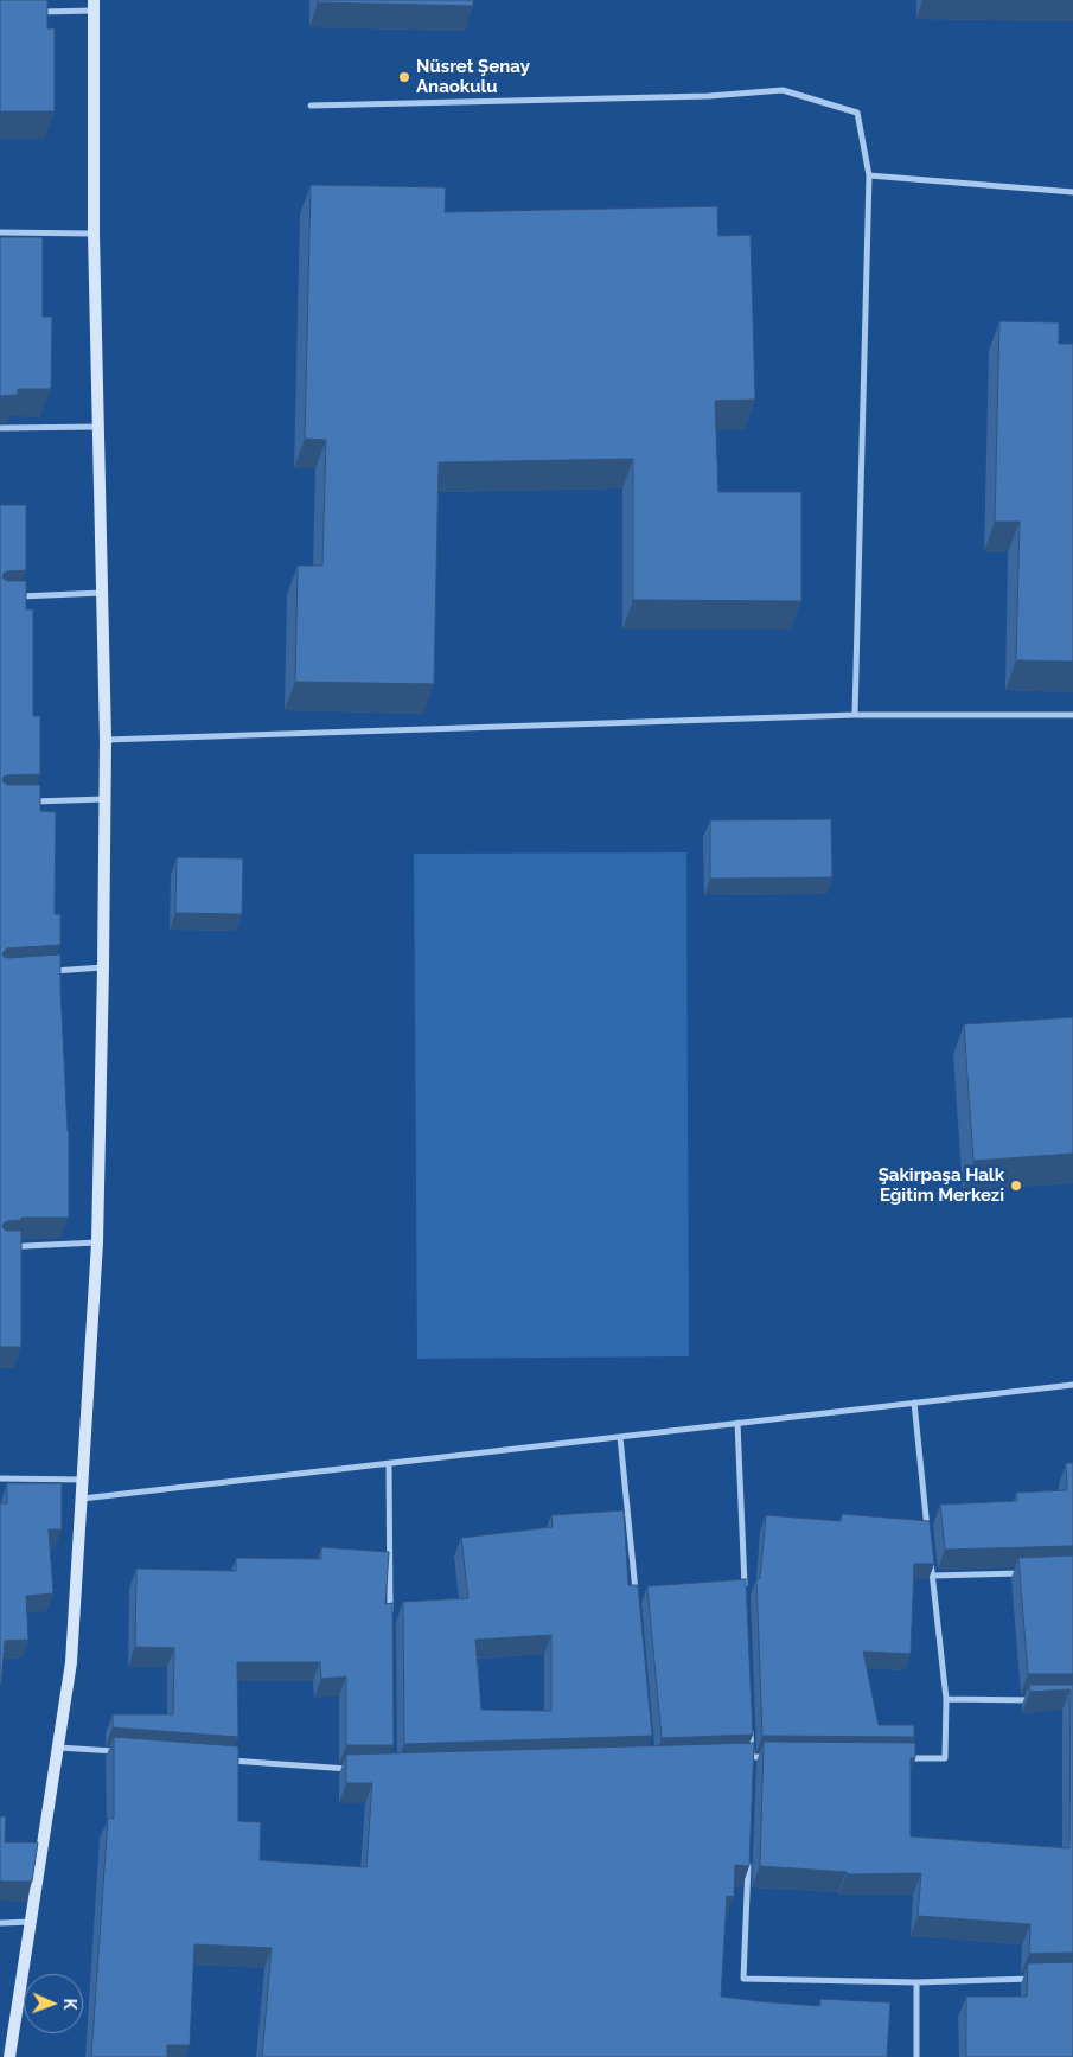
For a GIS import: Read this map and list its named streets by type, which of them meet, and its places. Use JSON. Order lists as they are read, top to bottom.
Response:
{
  "places": ["Nüsret Şenay Anaokulu", "Şakirpaşa Halk Eğitim Merkezi"],
  "north": "right"
}
